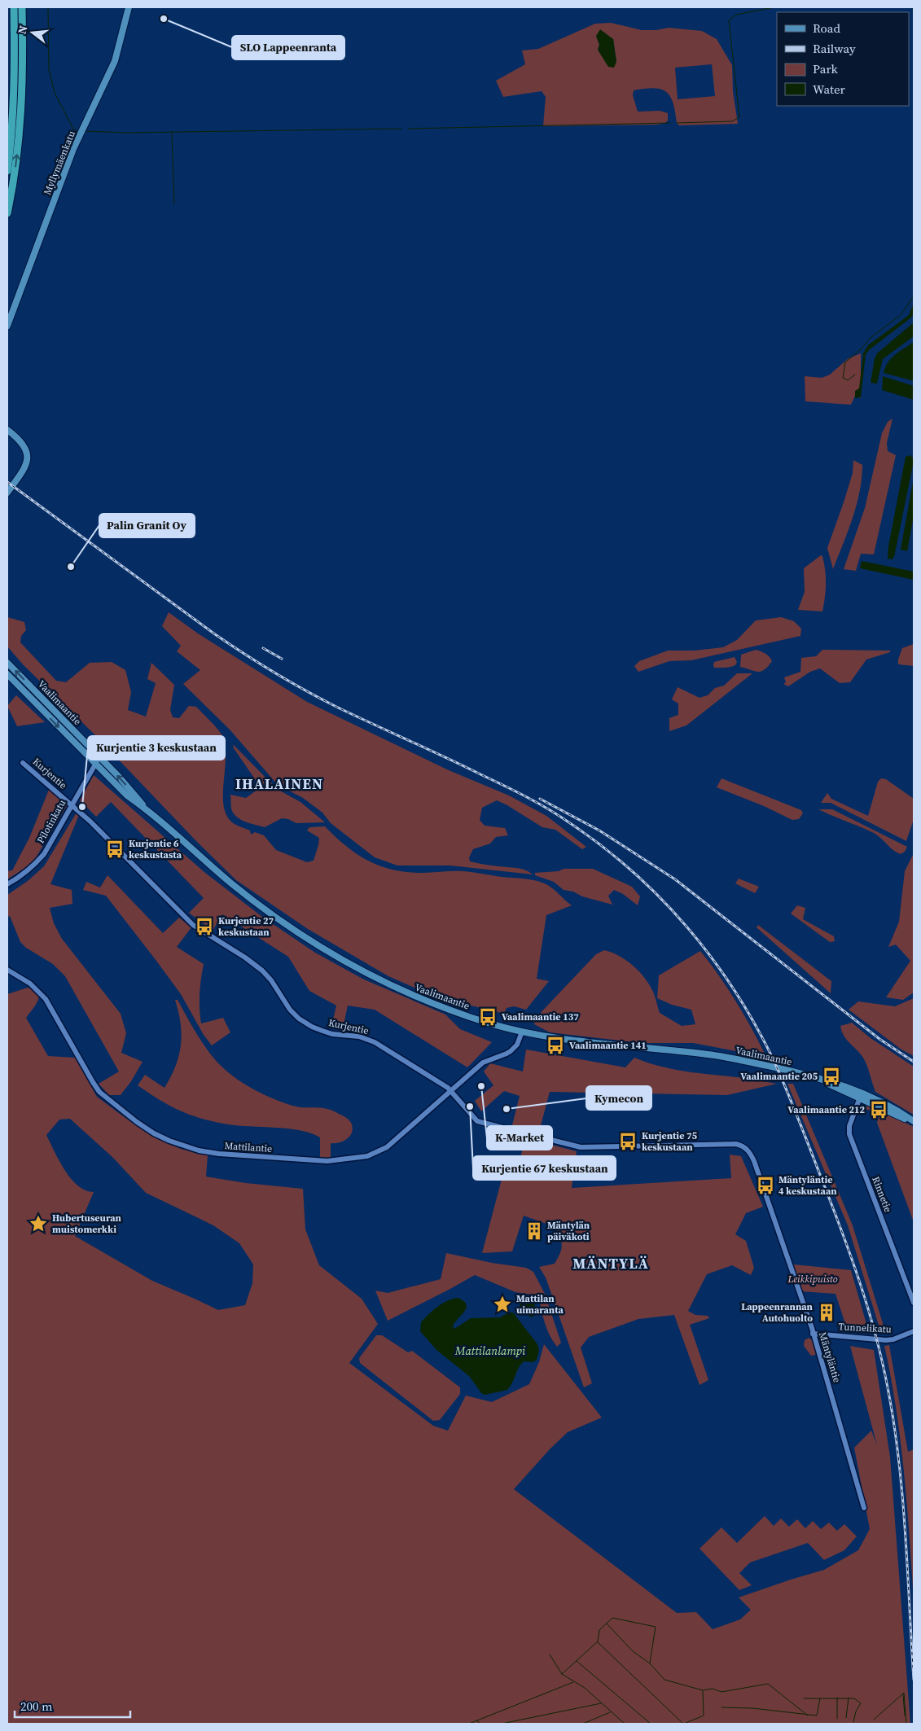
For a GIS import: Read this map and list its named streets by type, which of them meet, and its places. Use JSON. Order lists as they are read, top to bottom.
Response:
{
  "streets": {
    "main road": ["Myllymäenkatu", "Vaalimaantie"],
    "street": [
      "Kurjentie",
      "Pilotinkatu",
      "Mattilantie",
      "Rinnetie",
      "Tunnelikatu",
      "Mäntyläntie"
    ]
  },
  "crossings": [
    ["Vaalimaantie", "Pilotinkatu"],
    ["Vaalimaantie", "Mattilantie"],
    ["Vaalimaantie", "Rinnetie"],
    ["Kurjentie", "Pilotinkatu"],
    ["Kurjentie", "Mattilantie"],
    ["Kurjentie", "Mäntyläntie"],
    ["Tunnelikatu", "Mäntyläntie"]
  ],
  "districts": ["IHALAINEN", "MÄNTYLÄ"],
  "water": ["Mattilanlampi"],
  "parks": ["Leikkipuisto"],
  "places": {
    "other": [
      "SLO Lappeenranta",
      "Palin Granit Oy",
      "Kurjentie 3 keskustaan",
      "K-Market",
      "Kurjentie 67 keskustaan",
      "Kymecon"
    ],
    "bus stop": [
      "Kurjentie 6 keskustasta",
      "Kurjentie 27 keskustaan",
      "Vaalimaantie 137",
      "Vaalimaantie 141",
      "Vaalimaantie 205",
      "Vaalimaantie 212",
      "Kurjentie 75 keskustaan",
      "Mäntyläntie 4 keskustaan"
    ],
    "place": ["Hubertuseuran muistomerkki", "Mattilan uimaranta"],
    "building": ["Mäntylän päiväkoti", "Lappeenrannan Autohuolto"]
  },
  "legend": [
    "Road",
    "Railway",
    "Park",
    "Water"
  ],
  "scale_bar": "200 m",
  "north": "left"
}
